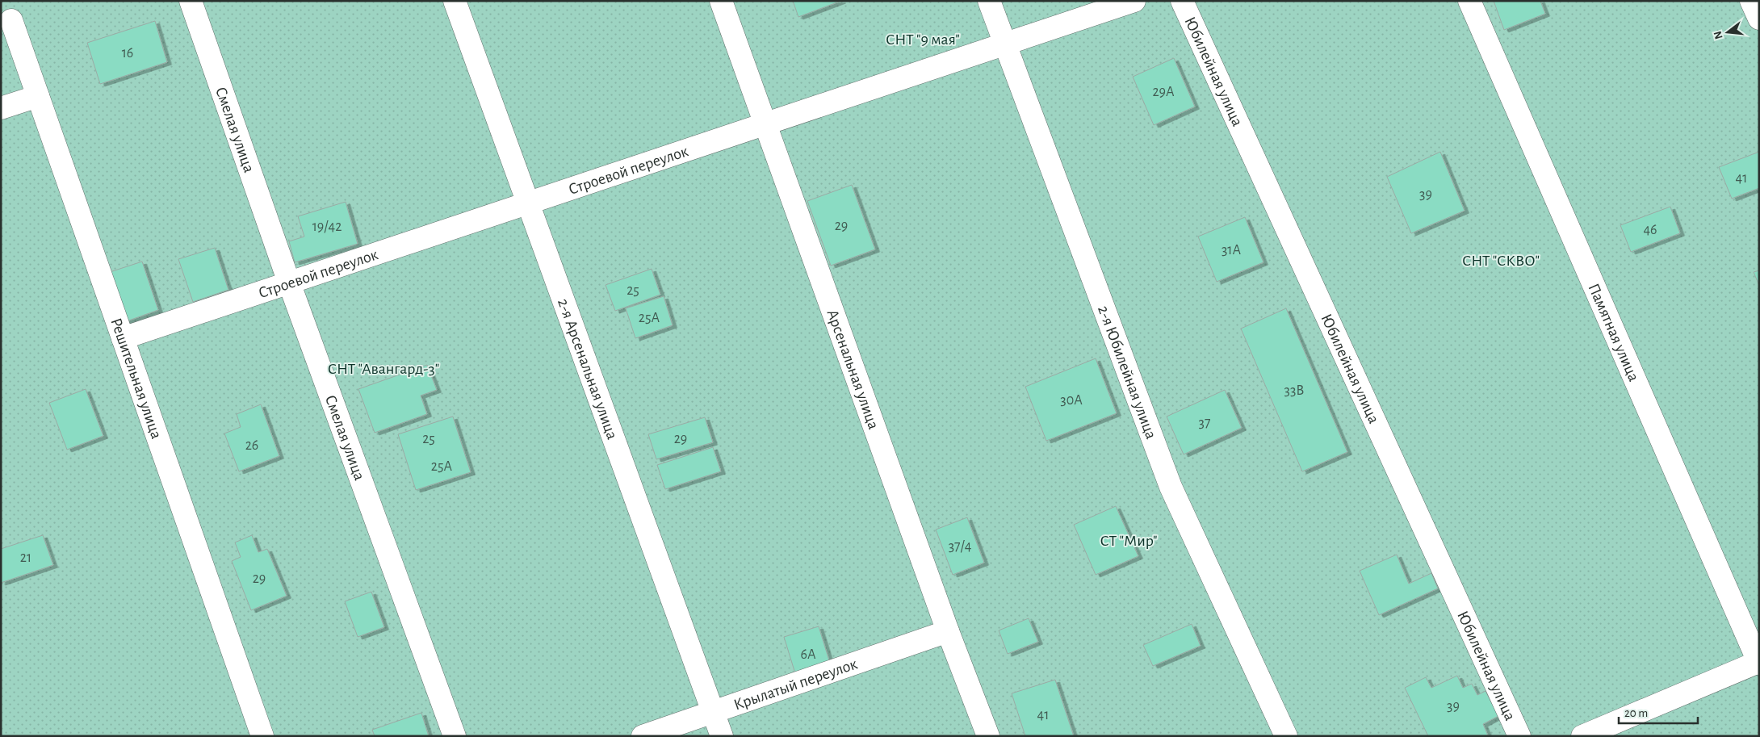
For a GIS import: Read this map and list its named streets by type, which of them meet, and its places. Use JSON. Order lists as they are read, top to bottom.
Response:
{
  "streets": {
    "lane": [
      "Юбилейная улица",
      "Смелая улица",
      "Строевой переулок",
      "Памятная улица",
      "2-я Арсенальная улица",
      "Арсенальная улица",
      "2-я Юбилейная улица",
      "Решительная улица",
      "Крылатый переулок"
    ]
  },
  "crossings": [
    ["Смелая улица", "Строевой переулок"],
    ["Строевой переулок", "2-я Арсенальная улица"],
    ["Строевой переулок", "Арсенальная улица"],
    ["Строевой переулок", "2-я Юбилейная улица"],
    ["Строевой переулок", "Решительная улица"],
    ["2-я Арсенальная улица", "Крылатый переулок"],
    ["Арсенальная улица", "Крылатый переулок"]
  ],
  "parks": [
    "СНТ \"9 мая\"",
    "СНТ \"СКВО\"",
    "СНТ \"Авангард-3\"",
    "СТ \"Мир\""
  ],
  "house_numbers": [
    "16",
    "29А",
    "41",
    "39",
    "29",
    "19/42",
    "46",
    "31А",
    "25",
    "25А",
    "33В",
    "30А",
    "37",
    "25",
    "29",
    "26",
    "25А",
    "37/4",
    "21",
    "29",
    "6А",
    "39",
    "41"
  ],
  "scale_bar": "20 m",
  "north": "left"
}
